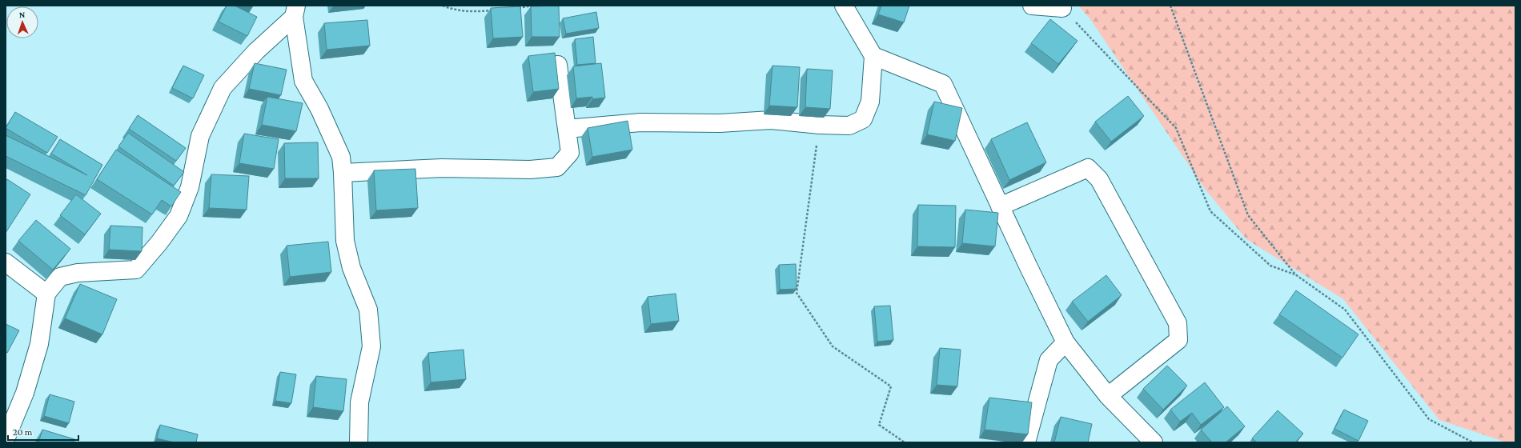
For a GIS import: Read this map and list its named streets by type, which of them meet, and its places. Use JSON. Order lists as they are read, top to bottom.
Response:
{
  "scale_bar": "20 m",
  "north": "top"
}
